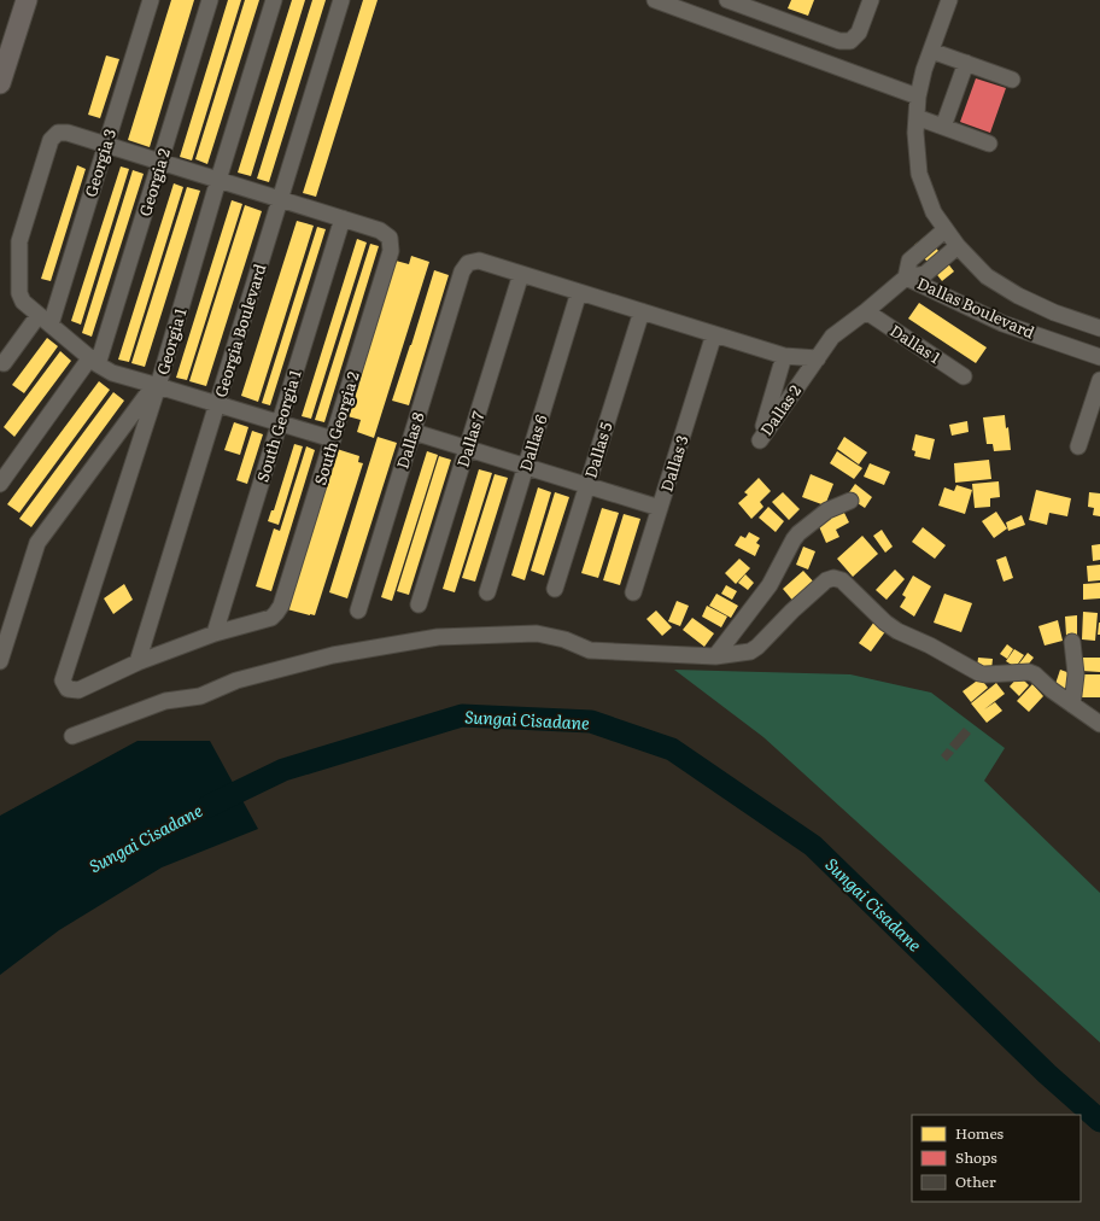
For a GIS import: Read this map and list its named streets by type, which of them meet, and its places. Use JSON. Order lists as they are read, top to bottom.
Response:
{
  "streets": {
    "street": [
      "Georgia 3",
      "Georgia 2",
      "Dallas Boulevard",
      "Georgia Boulevard",
      "Georgia 1",
      "Dallas 1",
      "Dallas 2",
      "South Georgia 1",
      "South Georgia 2",
      "Dallas 7",
      "Dallas 8",
      "Dallas 6",
      "Dallas 5",
      "Dallas 3"
    ]
  },
  "crossings": [
    ["Georgia Boulevard", "Georgia 1"],
    ["South Georgia 1", "South Georgia 2"],
    ["Dallas 7", "Dallas 8"]
  ],
  "water": ["Sungai Cisadane"],
  "legend": ["Homes", "Shops", "Other"]
}
